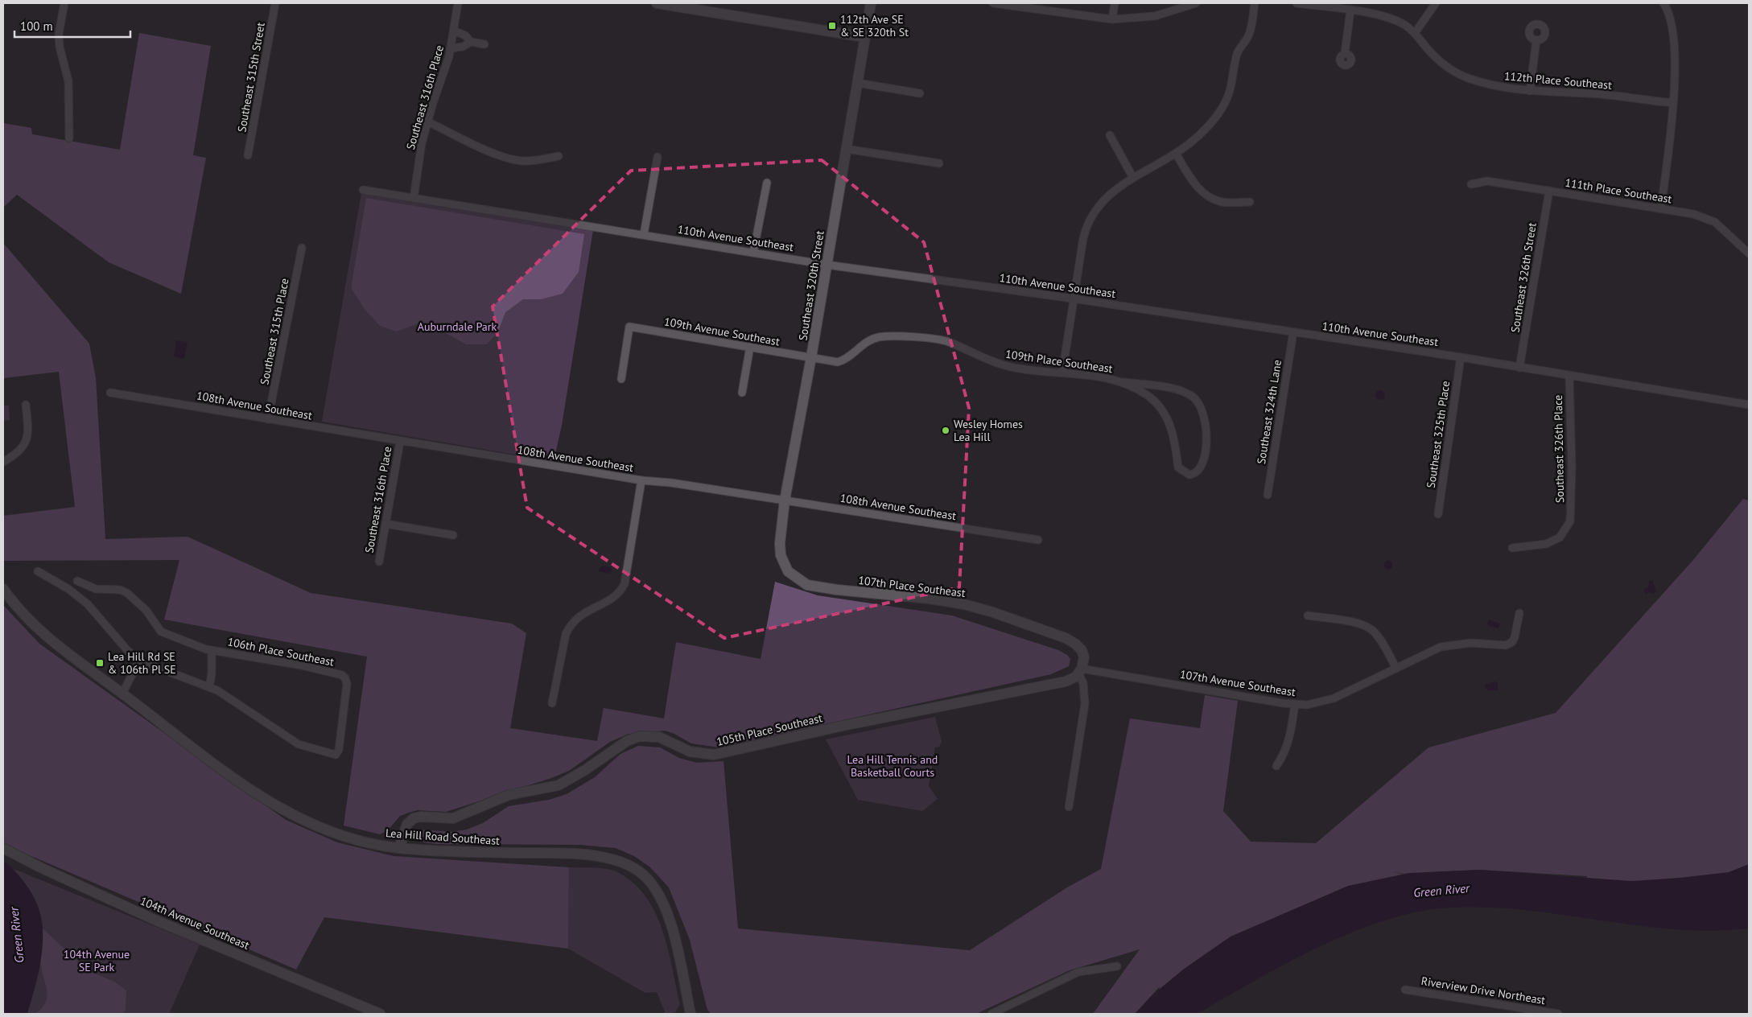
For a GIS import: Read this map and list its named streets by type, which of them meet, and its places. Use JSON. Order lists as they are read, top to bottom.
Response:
{
  "streets": {
    "street": [
      "Southeast 315th Street",
      "112th Place Southeast",
      "Southeast 316th Place",
      "111th Place Southeast",
      "110th Avenue Southeast",
      "Southeast 326th Street",
      "Southeast 320th Street",
      "Southeast 315th Place",
      "109th Avenue Southeast",
      "109th Place Southeast",
      "108th Avenue Southeast",
      "Southeast 324th Lane",
      "Southeast 325th Place",
      "Southeast 326th Place",
      "107th Place Southeast",
      "106th Place Southeast",
      "107th Avenue Southeast",
      "105th Place Southeast",
      "Lea Hill Road Southeast",
      "104th Avenue Southeast",
      "Riverview Drive Northeast"
    ]
  },
  "crossings": [
    ["Southeast 316th Place", "110th Avenue Southeast"],
    ["Southeast 316th Place", "108th Avenue Southeast"],
    ["111th Place Southeast", "Southeast 326th Street"],
    ["110th Avenue Southeast", "Southeast 326th Street"],
    ["110th Avenue Southeast", "Southeast 320th Street"],
    ["110th Avenue Southeast", "Southeast 324th Lane"],
    ["110th Avenue Southeast", "Southeast 325th Place"],
    ["110th Avenue Southeast", "Southeast 326th Place"],
    ["Southeast 320th Street", "109th Avenue Southeast"],
    ["Southeast 320th Street", "109th Place Southeast"],
    ["Southeast 320th Street", "108th Avenue Southeast"],
    ["Southeast 320th Street", "107th Place Southeast"],
    ["Southeast 315th Place", "108th Avenue Southeast"],
    ["109th Avenue Southeast", "109th Place Southeast"],
    ["107th Place Southeast", "107th Avenue Southeast"],
    ["107th Place Southeast", "105th Place Southeast"],
    ["107th Avenue Southeast", "105th Place Southeast"],
    ["105th Place Southeast", "Lea Hill Road Southeast"]
  ],
  "water": ["Green River"],
  "parks": ["Auburndale Park", "Lea Hill Tennis and Basketball Courts", "104th Avenue SE Park"],
  "places": {
    "transit": ["112th Ave SE & SE 320th St", "Lea Hill Rd SE & 106th Pl SE"],
    "other": ["Wesley Homes Lea Hill"]
  },
  "scale_bar": "100 m"
}
